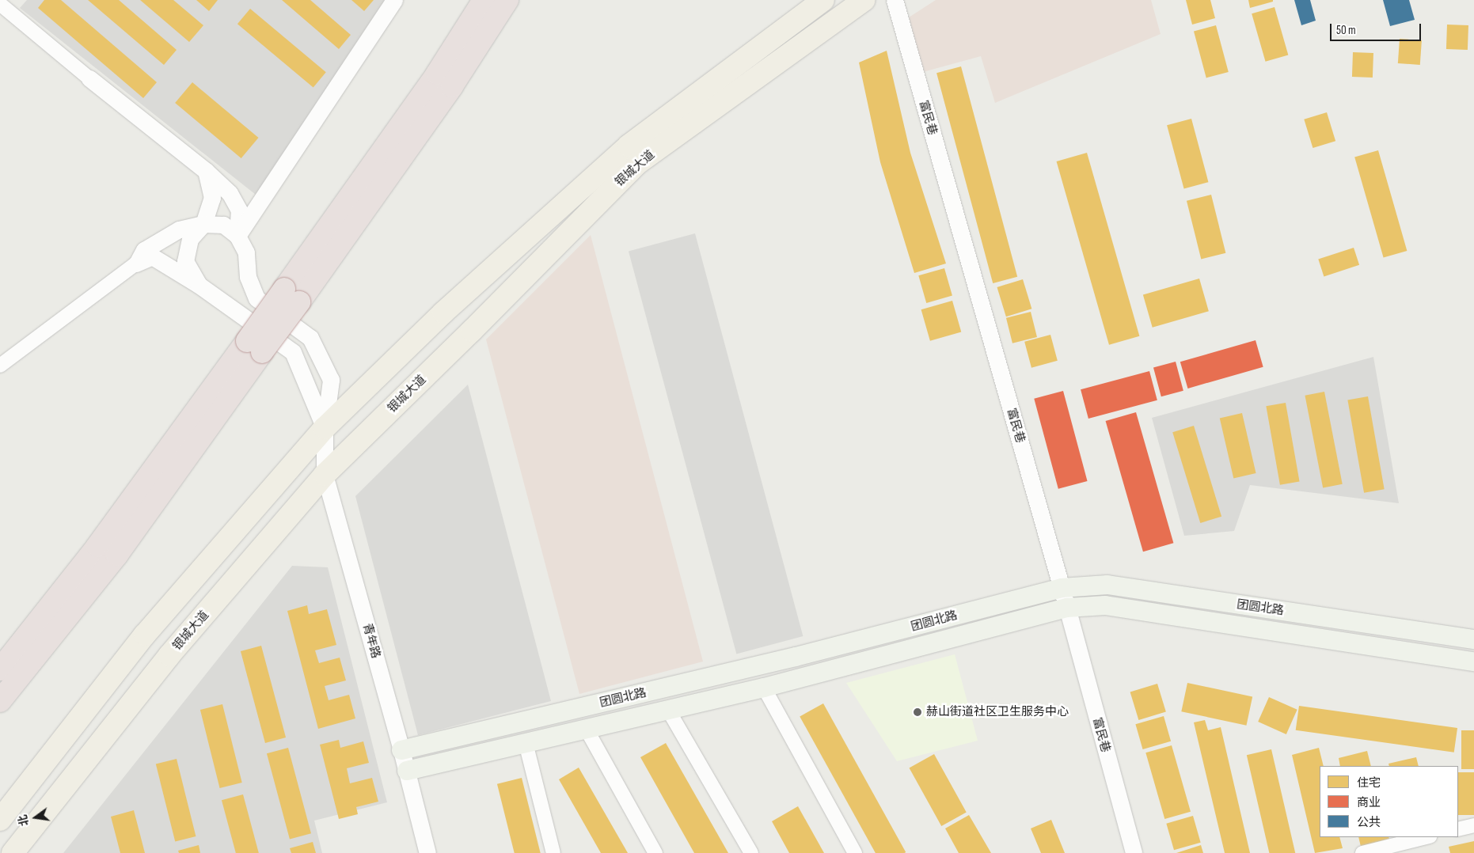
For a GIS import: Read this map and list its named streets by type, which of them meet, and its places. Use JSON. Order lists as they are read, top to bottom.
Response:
{
  "streets": {
    "main road": ["银城大道", "团圆北路"],
    "street": ["富民巷", "青年路"]
  },
  "crossings": [
    ["富民巷", "团圆北路"],
    ["银城大道", "青年路"],
    ["团圆北路", "青年路"]
  ],
  "places": ["赫山街道社区卫生服务中心"],
  "legend": ["住宅", "商业", "公共"],
  "scale_bar": "50 m",
  "north": "left"
}
